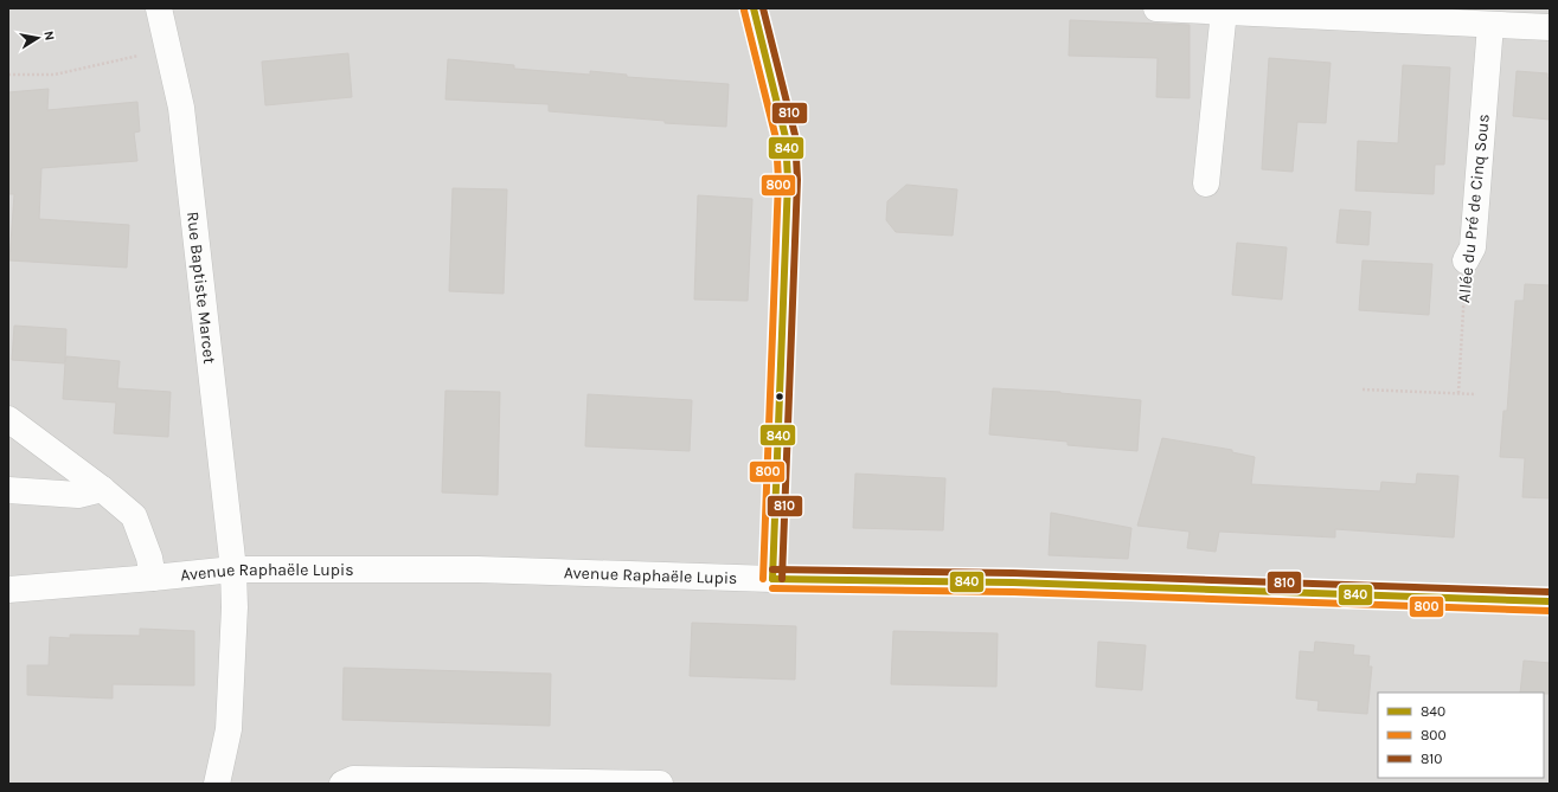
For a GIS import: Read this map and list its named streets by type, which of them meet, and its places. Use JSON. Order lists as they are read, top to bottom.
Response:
{
  "streets": {
    "street": ["Allée du Pré de Cinq Sous", "Rue Baptiste Marcet", "Avenue Raphaële Lupis"]
  },
  "crossings": [
    ["Rue Baptiste Marcet", "Avenue Raphaële Lupis"]
  ],
  "lines": ["transit line 840", "transit line 810", "transit line 800"],
  "legend": ["840", "800", "810"],
  "north": "right"
}
